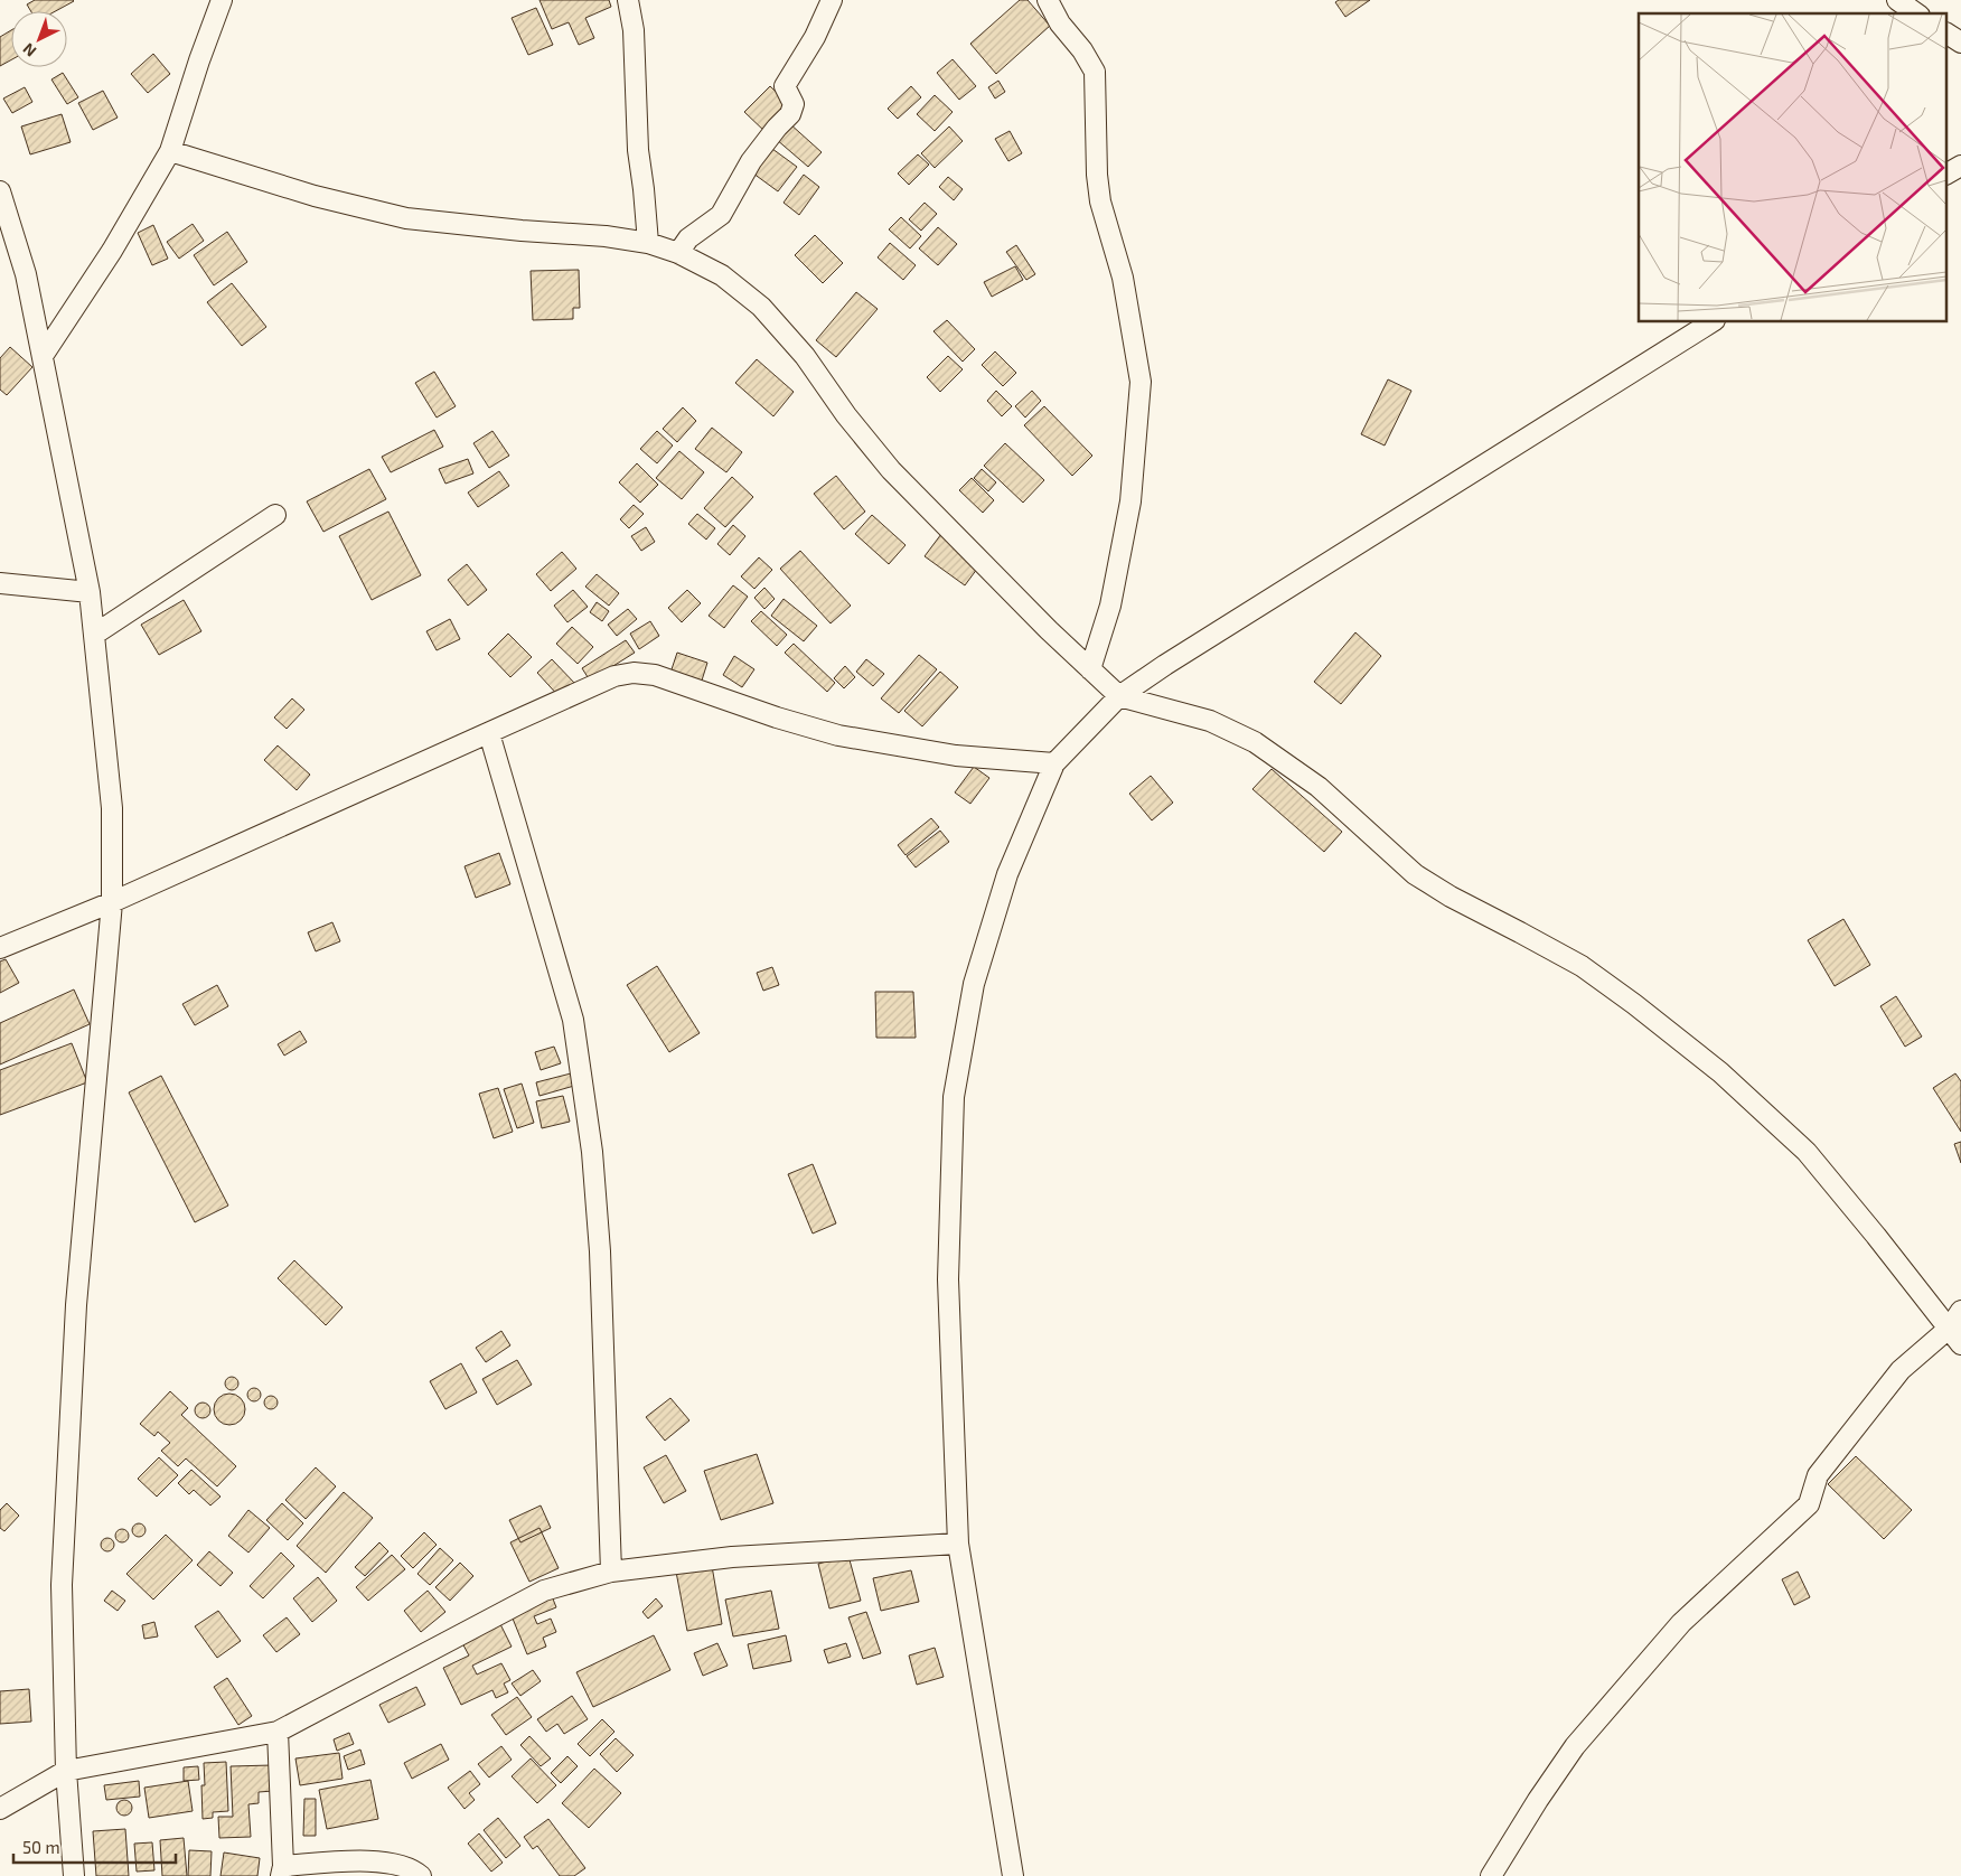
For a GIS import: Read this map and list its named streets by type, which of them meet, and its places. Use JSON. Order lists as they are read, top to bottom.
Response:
{
  "scale_bar": "50 m",
  "north": "bottom left"
}
